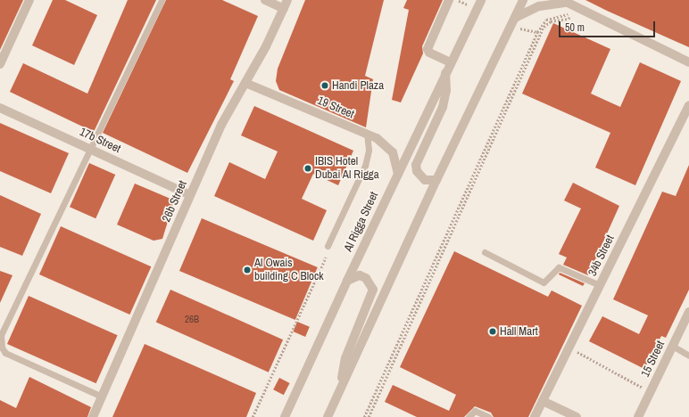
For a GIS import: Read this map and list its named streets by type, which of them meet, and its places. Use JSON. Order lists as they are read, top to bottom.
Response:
{
  "streets": {
    "street": [
      "19 Street",
      "17b Street",
      "26b Street",
      "Al Rigga Street",
      "34b Street",
      "15 Street"
    ]
  },
  "crossings": [
    ["19 Street", "26b Street"],
    ["19 Street", "Al Rigga Street"],
    ["17b Street", "26b Street"]
  ],
  "places": [
    "Handi Plaza",
    "IBIS Hotel Dubai Al Rigga",
    "Al Owais building C Block",
    "Hall Mart"
  ],
  "house_numbers": ["26B"],
  "scale_bar": "50 m"
}
